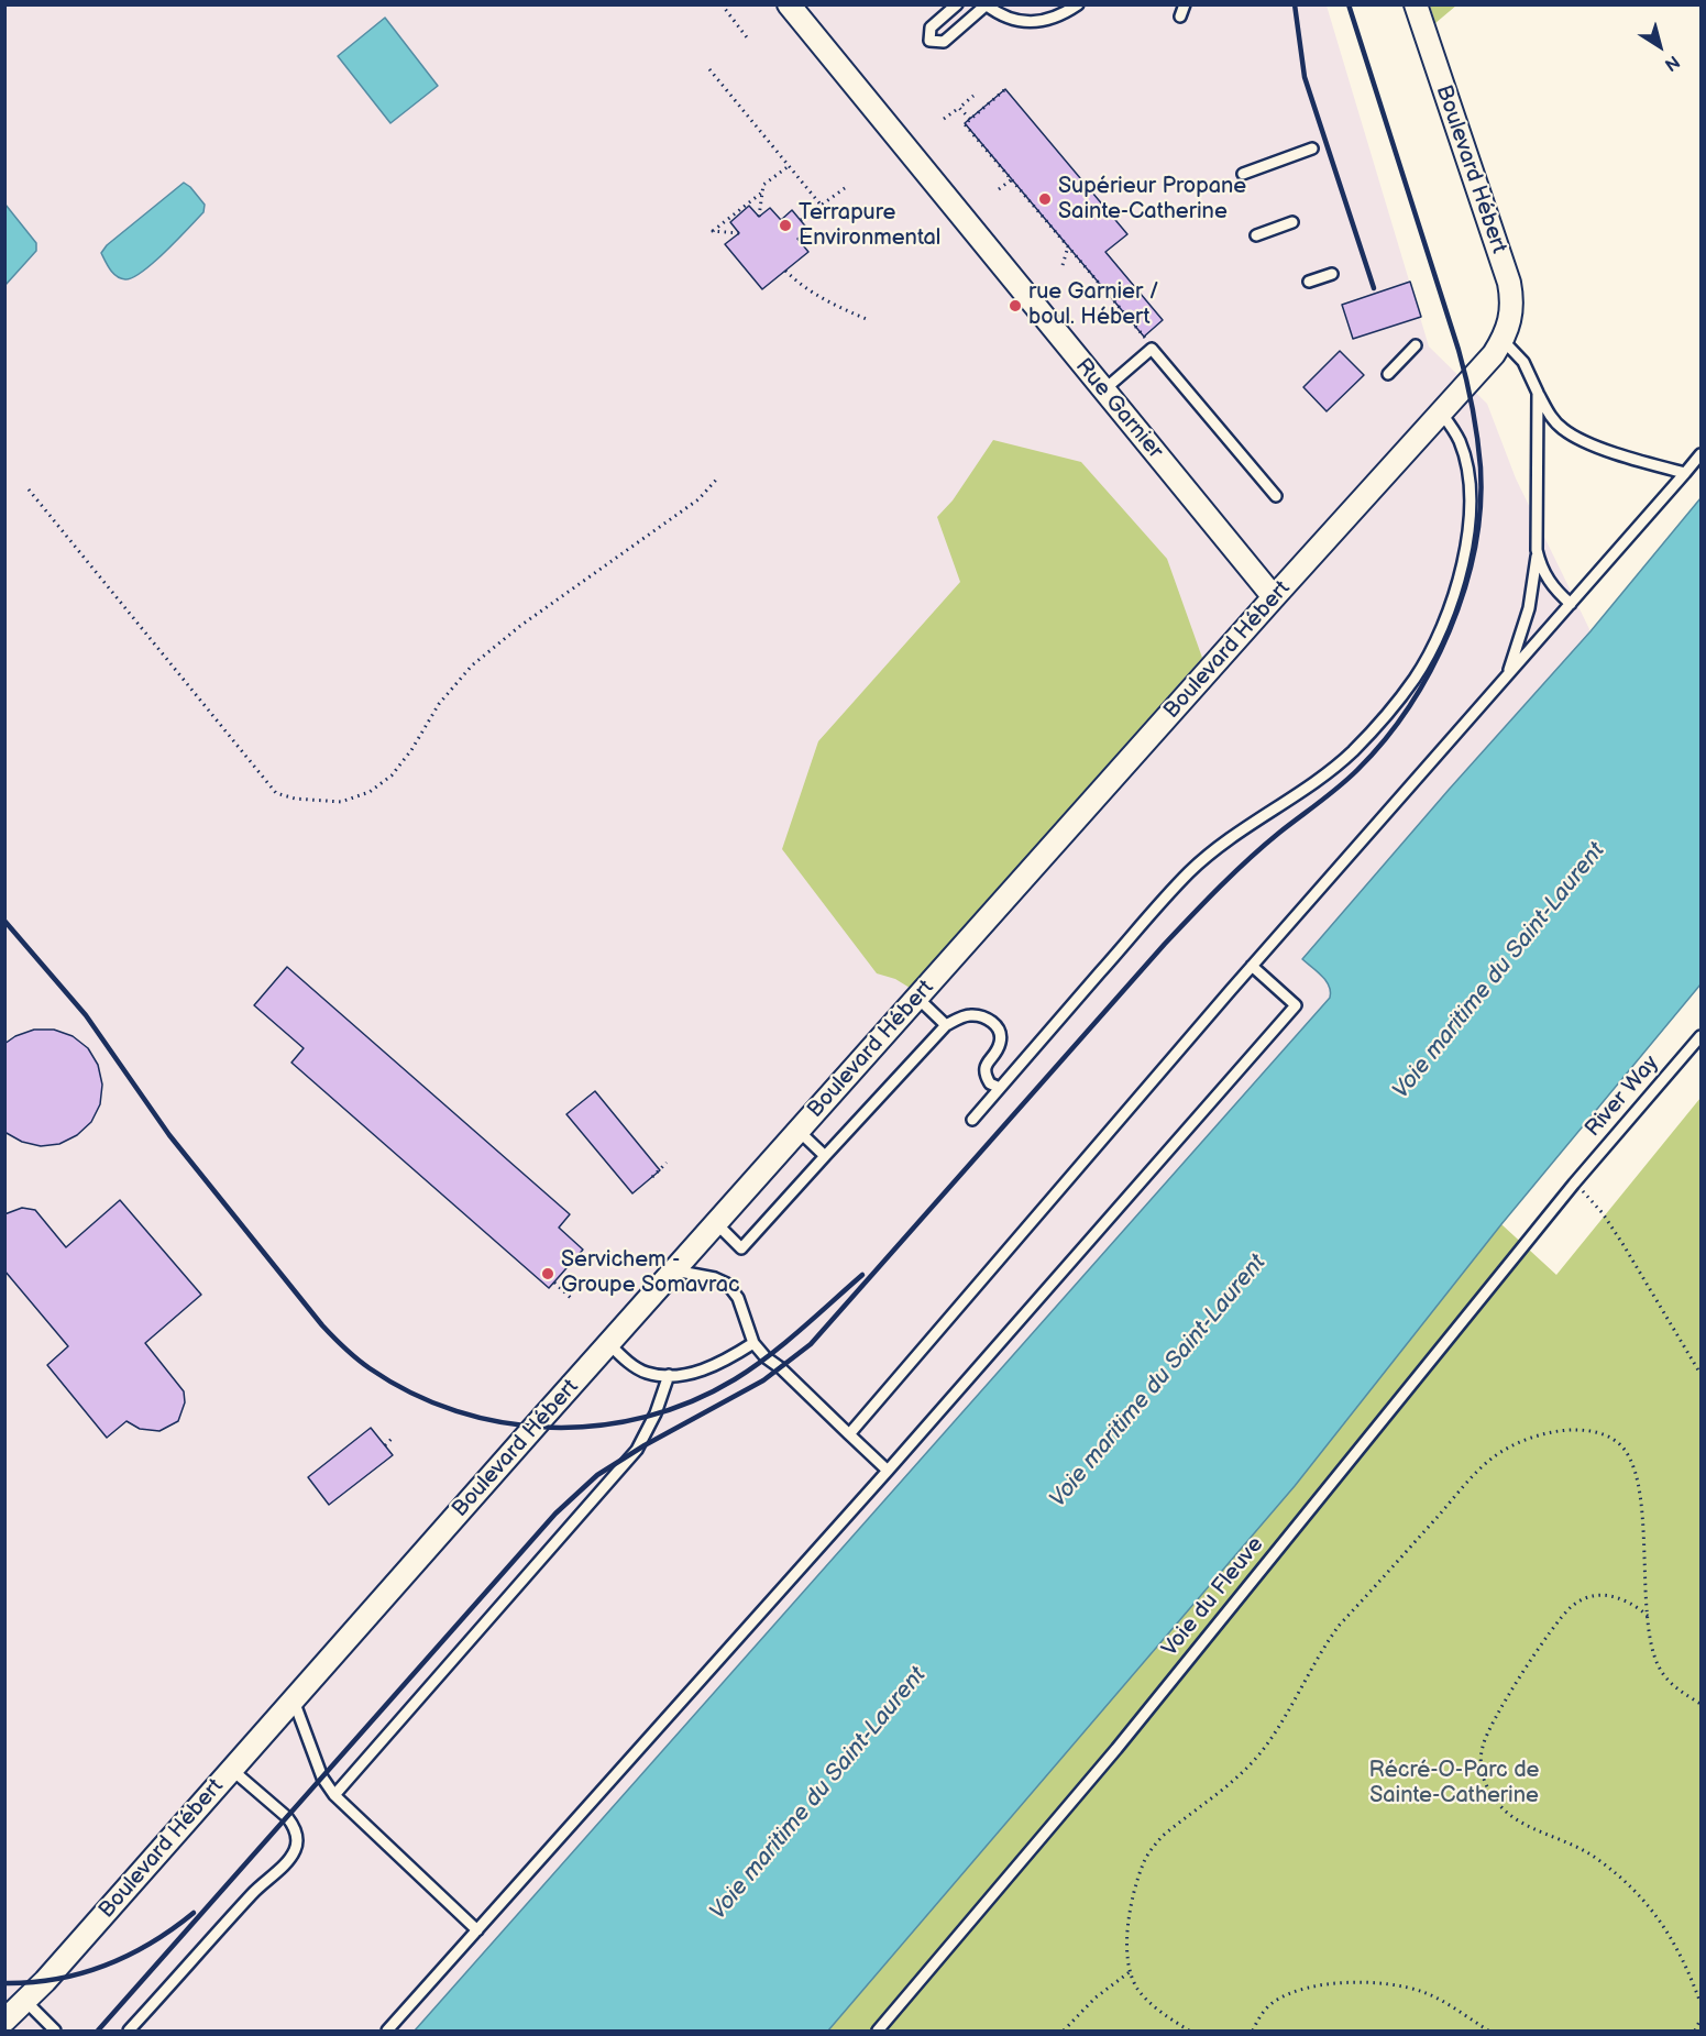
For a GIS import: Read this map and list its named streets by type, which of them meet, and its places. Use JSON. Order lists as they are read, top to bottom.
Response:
{
  "streets": {
    "street": ["Boulevard Hébert", "Rue Garnier"],
    "lane": ["River Way", "Voie du Fleuve"]
  },
  "crossings": [
    ["Boulevard Hébert", "Rue Garnier"],
    ["River Way", "Voie du Fleuve"]
  ],
  "water": ["Voie maritime du Saint-Laurent"],
  "parks": ["Récré-O-Parc de Sainte-Catherine"],
  "places": [
    "Supérieur Propane Sainte-Catherine",
    "Terrapure Environmental",
    "rue Garnier / boul. Hébert",
    "Servichem - Groupe Somavrac"
  ],
  "north": "bottom right"
}
